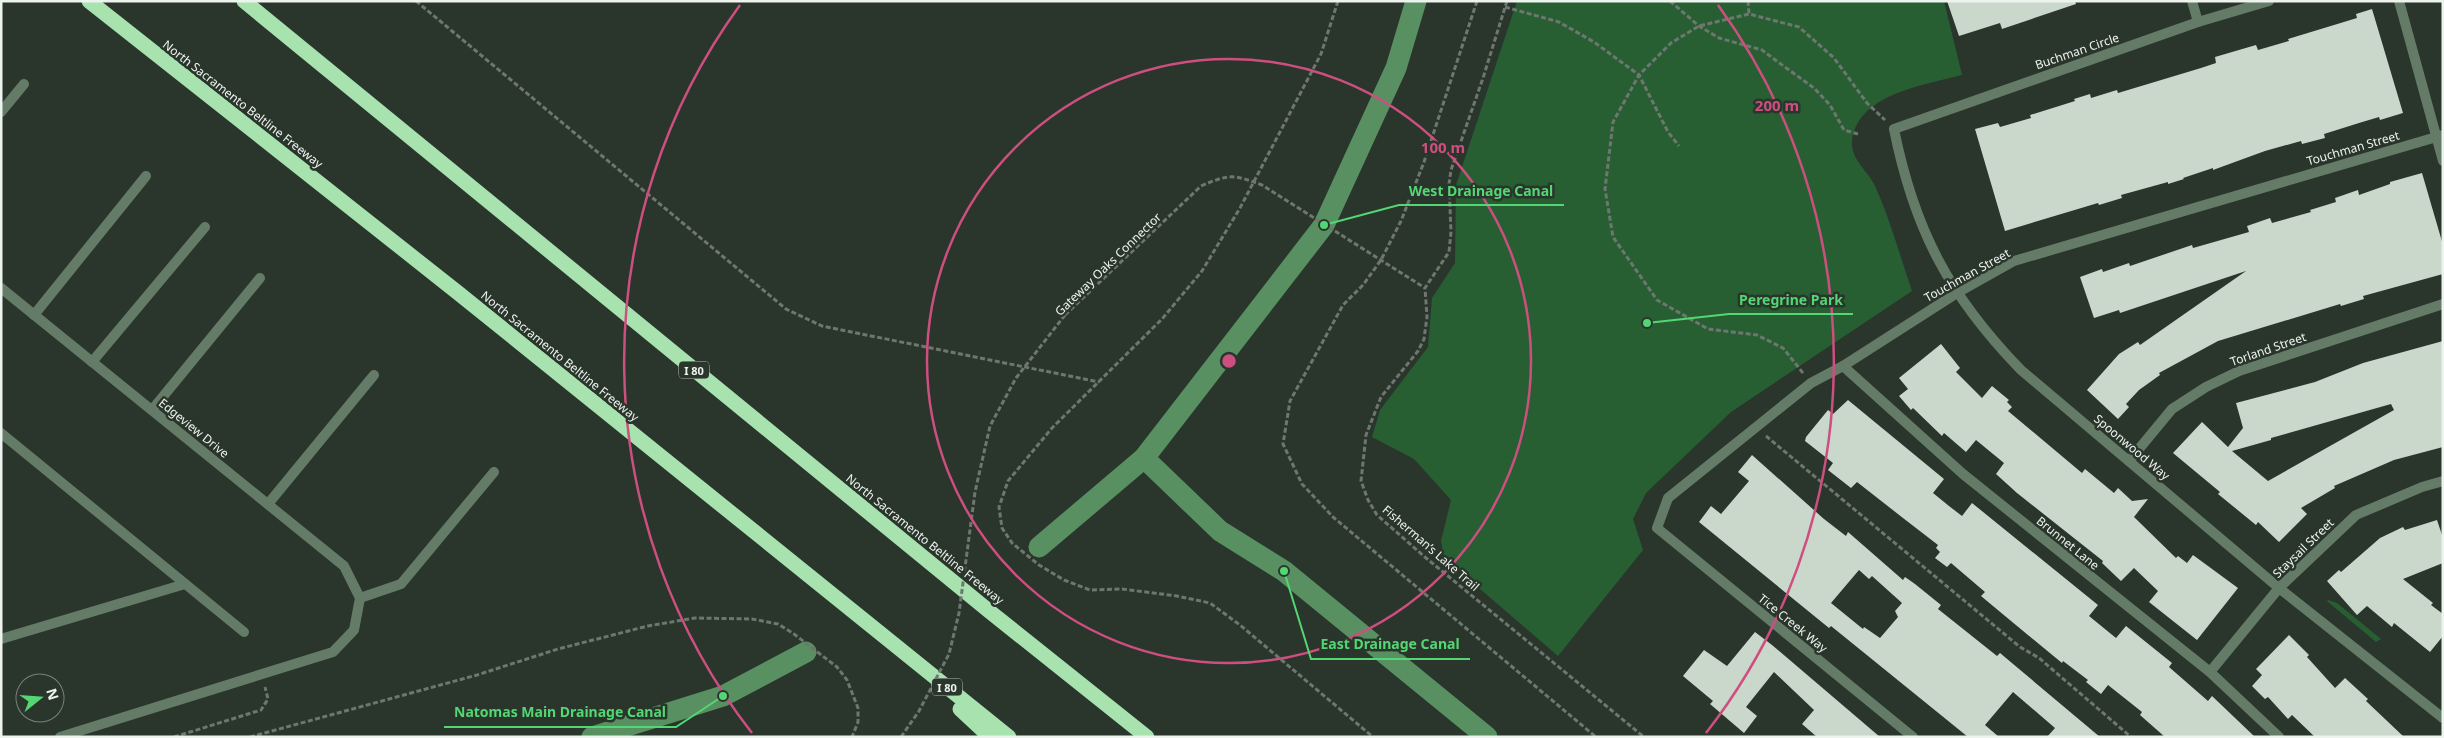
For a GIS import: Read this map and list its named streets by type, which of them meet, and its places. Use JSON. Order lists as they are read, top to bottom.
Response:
{
  "streets": {
    "highway": ["North Sacramento Beltline Freeway", "I 80"],
    "street": [
      "Buchman Circle",
      "Touchman Street",
      "Torland Street",
      "Edgeview Drive",
      "Spoonwood Way",
      "Brunnet Lane",
      "Staysail Street",
      "Tice Creek Way"
    ],
    "path": ["Gateway Oaks Connector", "Fisherman’s Lake Trail"]
  },
  "crossings": [
    ["Buchman Circle", "Spoonwood Way"],
    ["Touchman Street", "Spoonwood Way"],
    ["Touchman Street", "Brunnet Lane"],
    ["Touchman Street", "Tice Creek Way"],
    ["Gateway Oaks Connector", "Fisherman’s Lake Trail"],
    ["Torland Street", "Spoonwood Way"],
    ["Spoonwood Way", "Staysail Street"],
    ["Brunnet Lane", "Staysail Street"]
  ],
  "places": [
    "West Drainage Canal",
    "Peregrine Park",
    "East Drainage Canal",
    "Natomas Main Drainage Canal"
  ],
  "north": "right",
  "rings": ["200 m", "100 m"]
}
